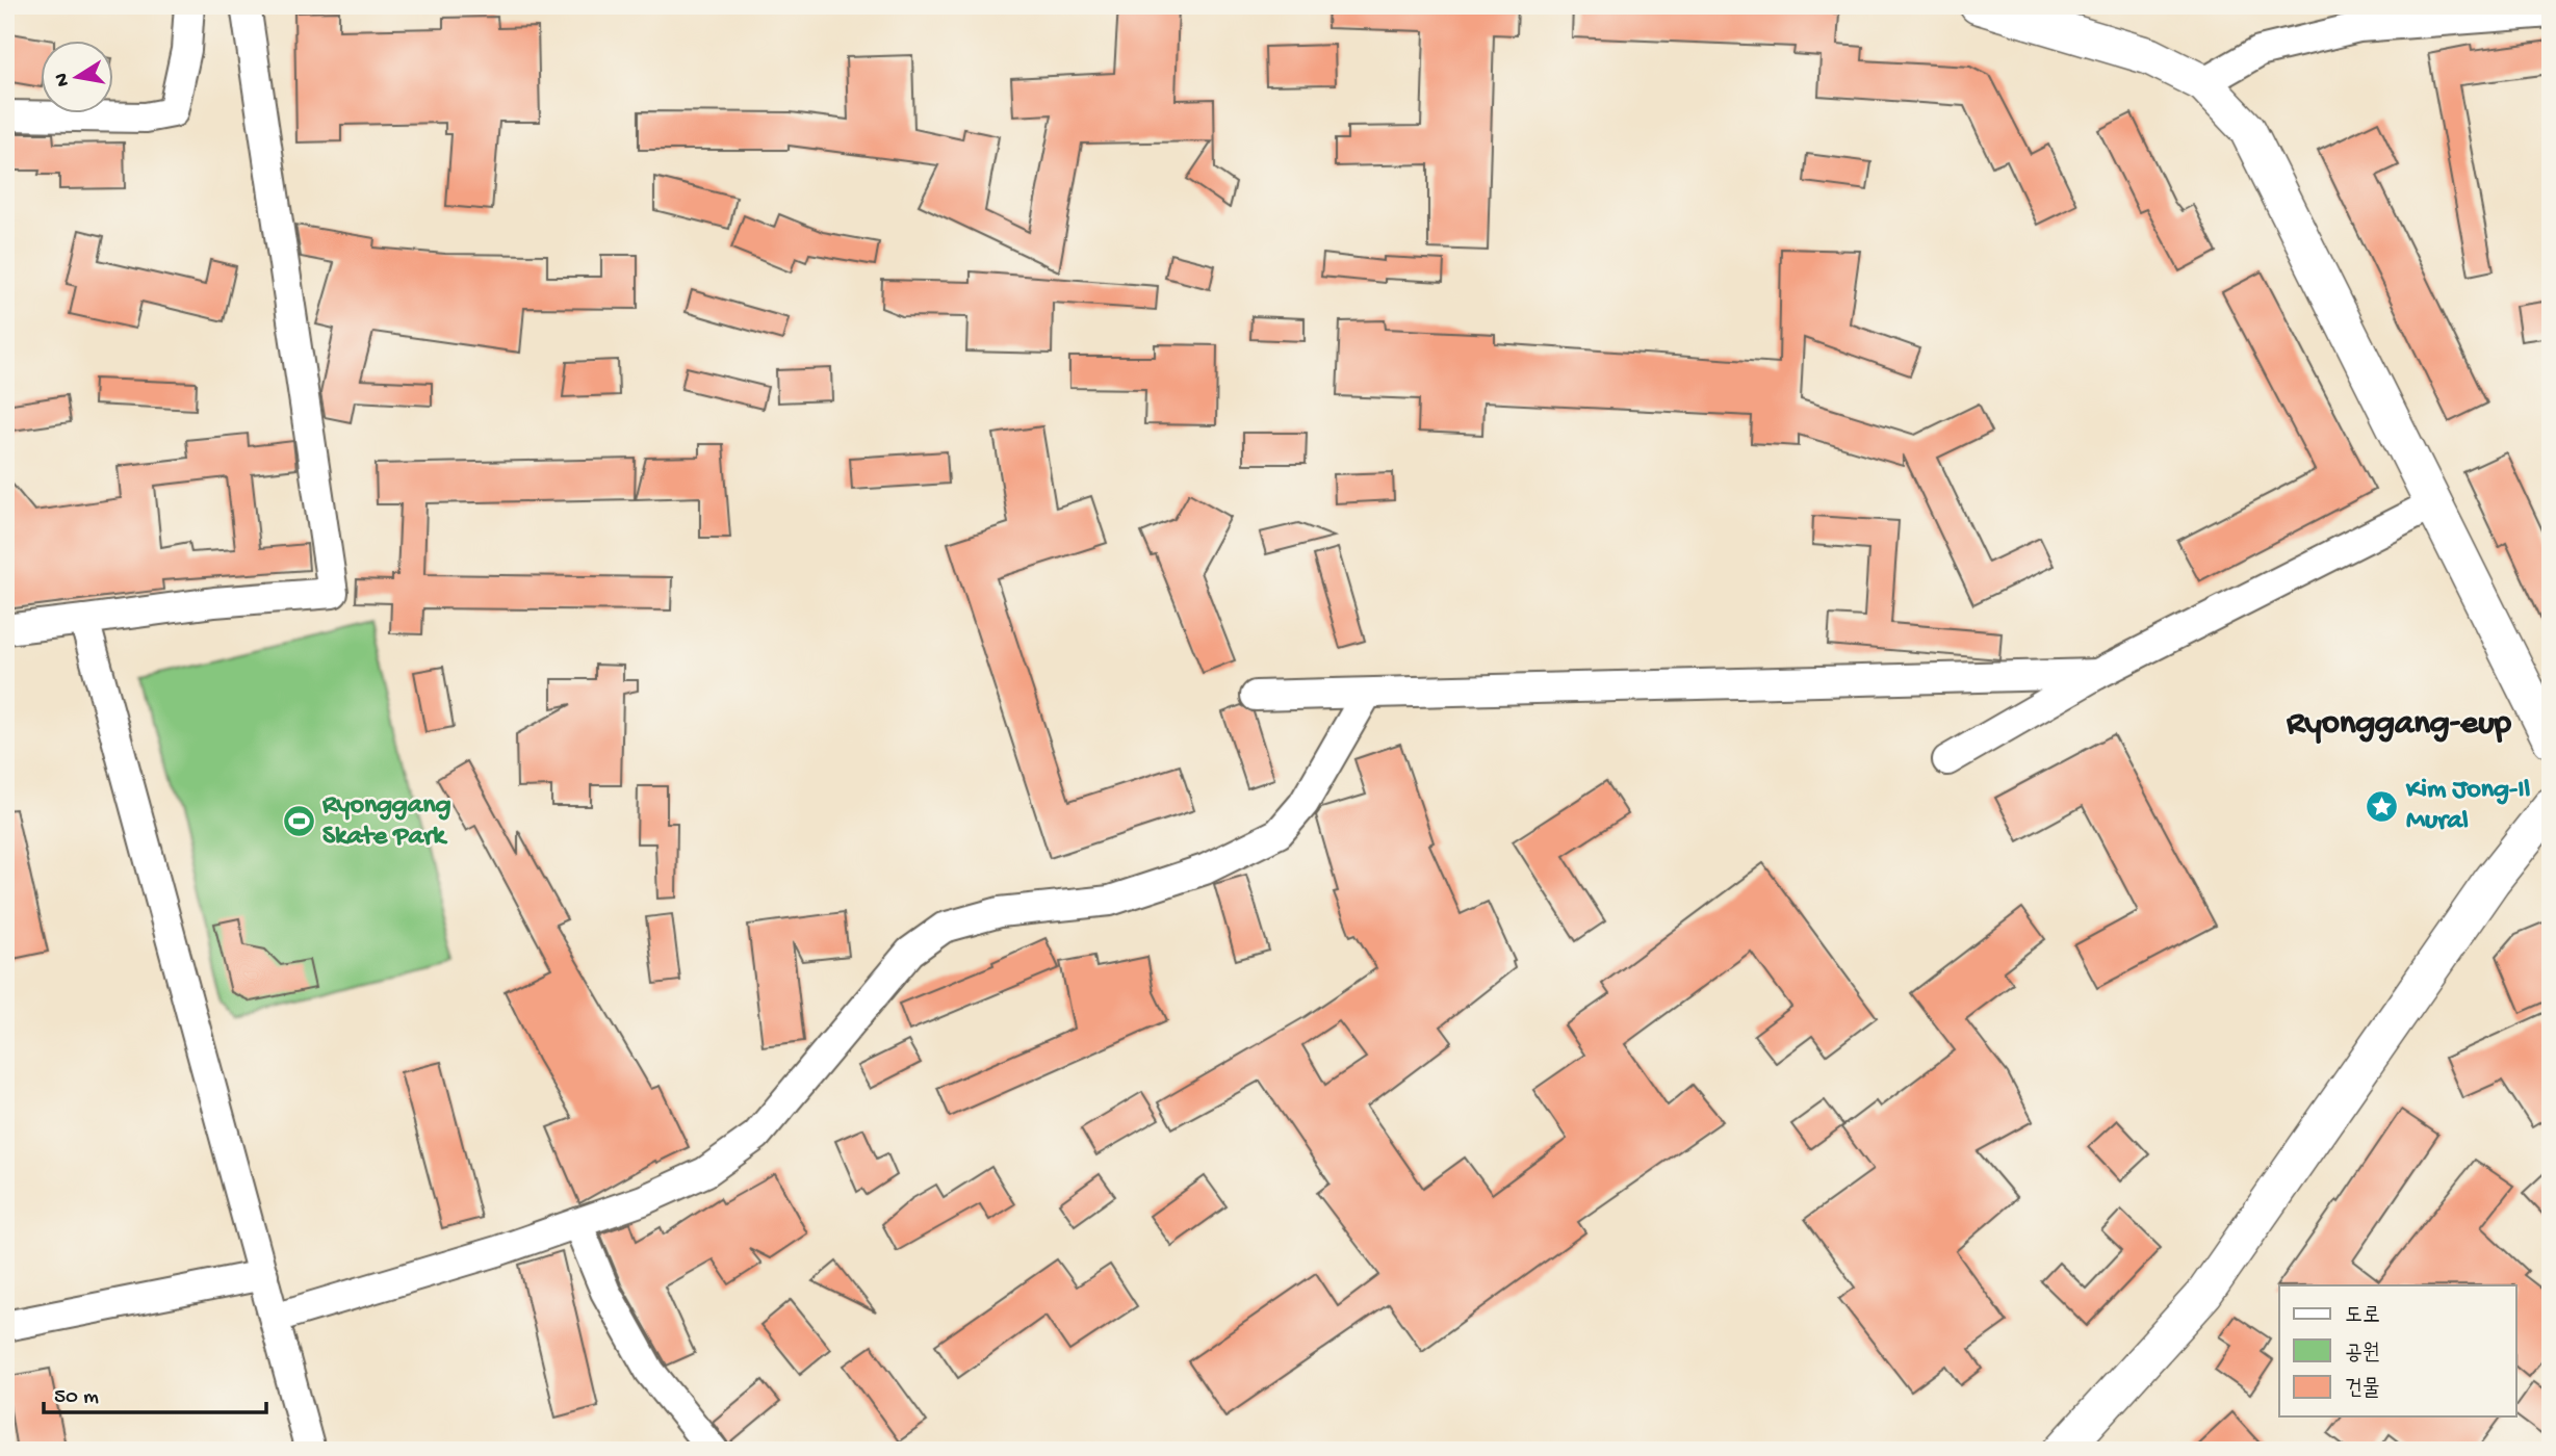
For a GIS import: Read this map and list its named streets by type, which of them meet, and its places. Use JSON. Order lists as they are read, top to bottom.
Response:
{
  "districts": ["Ryonggang-eup"],
  "places": {
    "place": ["Kim Jong-Il Mural"],
    "sports": ["Ryonggang Skate Park"]
  },
  "legend": ["도로", "공원", "건물"],
  "scale_bar": "50 m",
  "north": "left"
}
